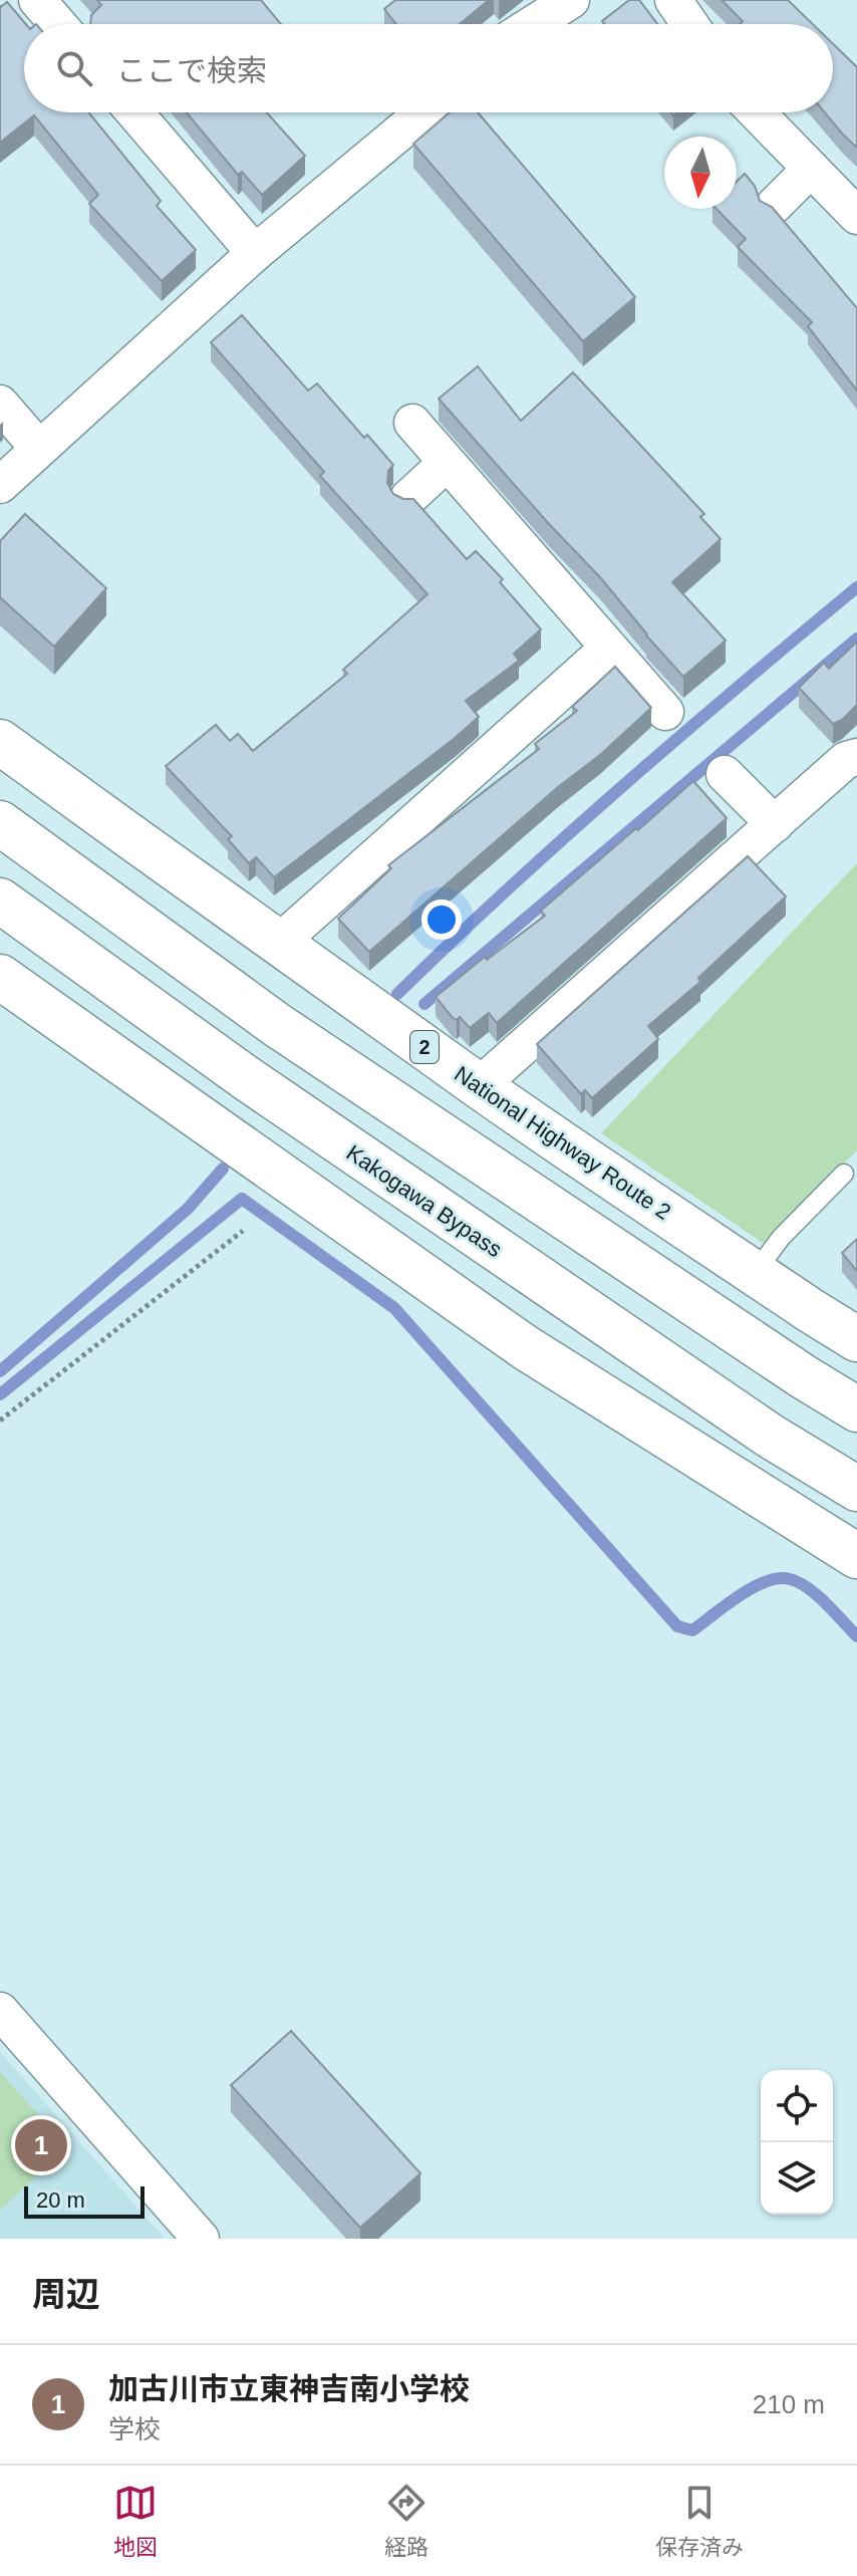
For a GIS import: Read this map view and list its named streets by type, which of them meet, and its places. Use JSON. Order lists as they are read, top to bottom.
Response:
{
  "streets": {
    "highway": ["2", "National Highway Route 2", "Kakogawa Bypass"]
  },
  "scale_bar": "20 m",
  "north": "bottom",
  "page": {
    "search": "ここで検索",
    "pins": "1",
    "scale": "20 m",
    "heading": "周辺",
    "list": [
      {
        "mark": "1",
        "name": "加古川市立東神吉南小学校",
        "note": "学校",
        "value": "210 m"
      }
    ],
    "nav": ["地図", "経路", "保存済み"]
  }
}
